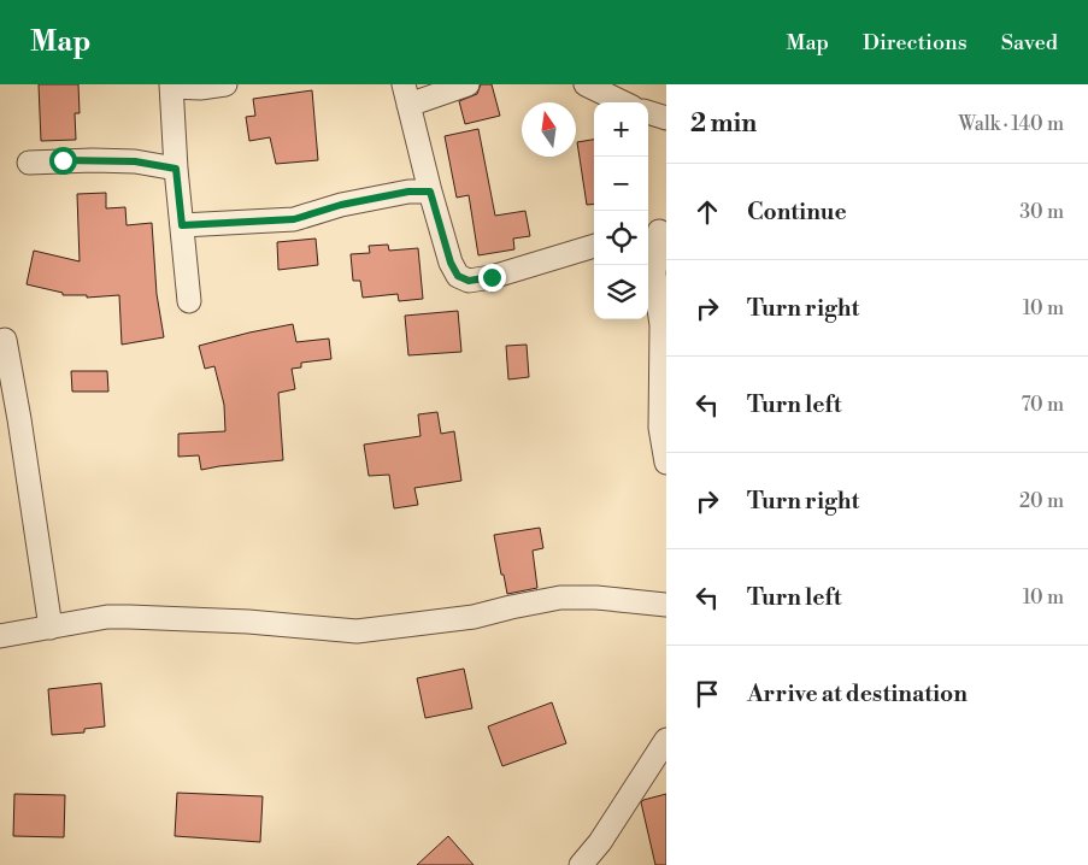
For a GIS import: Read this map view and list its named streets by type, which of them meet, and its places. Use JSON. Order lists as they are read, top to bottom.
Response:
{
  "north": "top",
  "page": {
    "header": "Map",
    "nav": ["Map", "Directions", "Saved"],
    "heading": ["2 min", "Walk · 140 m"],
    "map_buttons": ["+", "−"],
    "list": [
      ["Continue", "30 m"],
      ["Turn right", "10 m"],
      ["Turn left", "70 m"],
      ["Turn right", "20 m"],
      ["Turn left", "10 m"],
      "Arrive at destination"
    ]
  }
}
